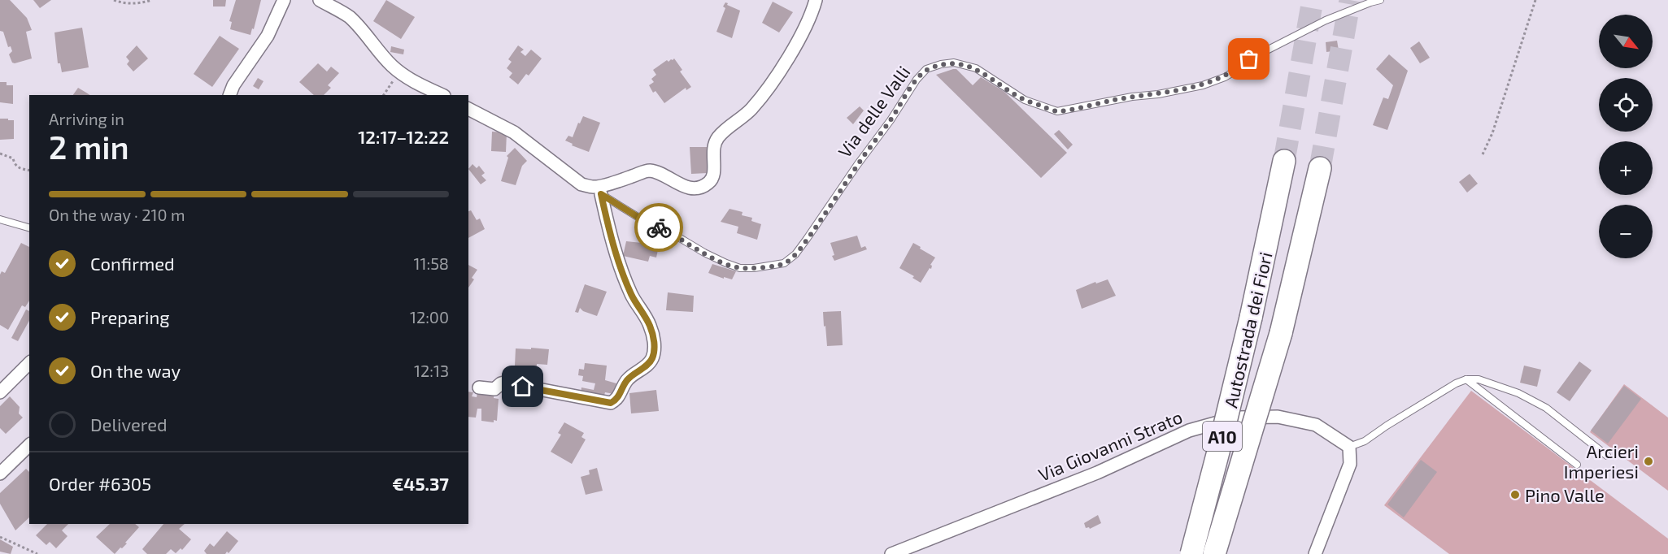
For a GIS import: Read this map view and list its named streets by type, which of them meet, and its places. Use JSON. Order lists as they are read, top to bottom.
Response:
{
  "streets": {
    "highway": ["Autostrada dei Fiori", "A10"],
    "street": ["Via delle Valli", "Via Giovanni Strato"]
  },
  "places": ["Arcieri Imperiesi", "Pino Valle"],
  "north": "bottom right",
  "page": {
    "map_buttons": ["+", "−"],
    "heading": ["2 min", "Arriving in", "12:17–12:22"],
    "panel": ["Order #6305", "€45.37"],
    "bar": "On the way · 210 m",
    "list": [
      ["Confirmed", "11:58"],
      ["Preparing", "12:00"],
      ["On the way", "12:13"],
      "Delivered"
    ]
  }
}
